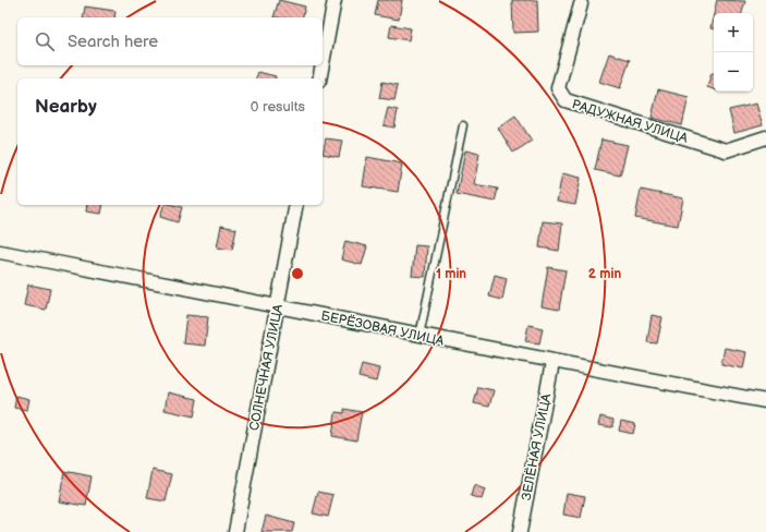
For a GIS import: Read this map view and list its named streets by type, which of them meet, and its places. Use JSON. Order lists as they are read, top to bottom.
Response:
{
  "streets": {
    "street": [
      "РАДУЖНАЯ УЛИЦА",
      "БЕРЁЗОВАЯ УЛИЦА",
      "СОЛНЕЧНАЯ УЛИЦА",
      "ЗЕЛЁНАЯ УЛИЦА"
    ]
  },
  "crossings": [
    ["БЕРЁЗОВАЯ УЛИЦА", "СОЛНЕЧНАЯ УЛИЦА"],
    ["БЕРЁЗОВАЯ УЛИЦА", "ЗЕЛЁНАЯ УЛИЦА"]
  ],
  "page": {
    "map_buttons": ["+", "−"],
    "search": "Search here",
    "heading": ["Nearby", "0 results"]
  },
  "rings": ["1 min", "2 min"]
}
